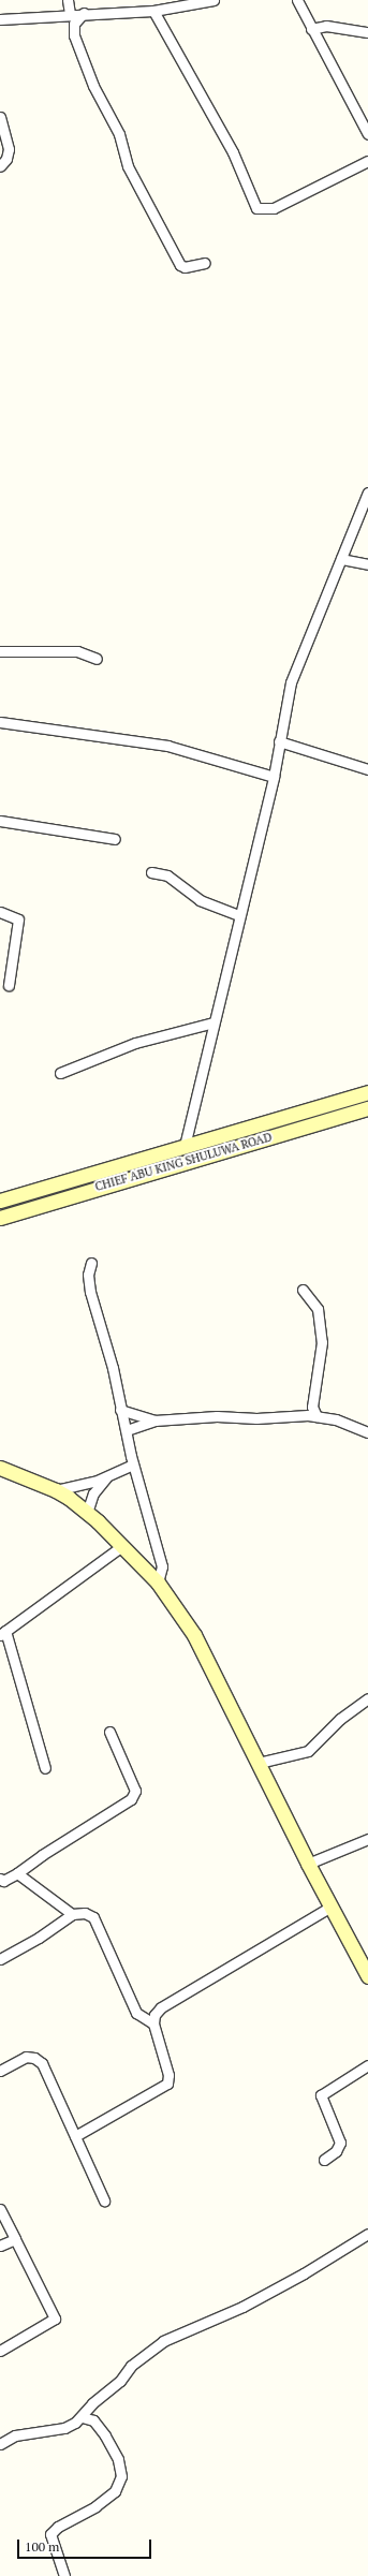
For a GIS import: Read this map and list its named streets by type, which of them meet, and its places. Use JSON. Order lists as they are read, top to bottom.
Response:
{
  "streets": {
    "street": ["CHIEF ABU KING SHULUWA ROAD"]
  },
  "scale_bar": "100 m"
}
